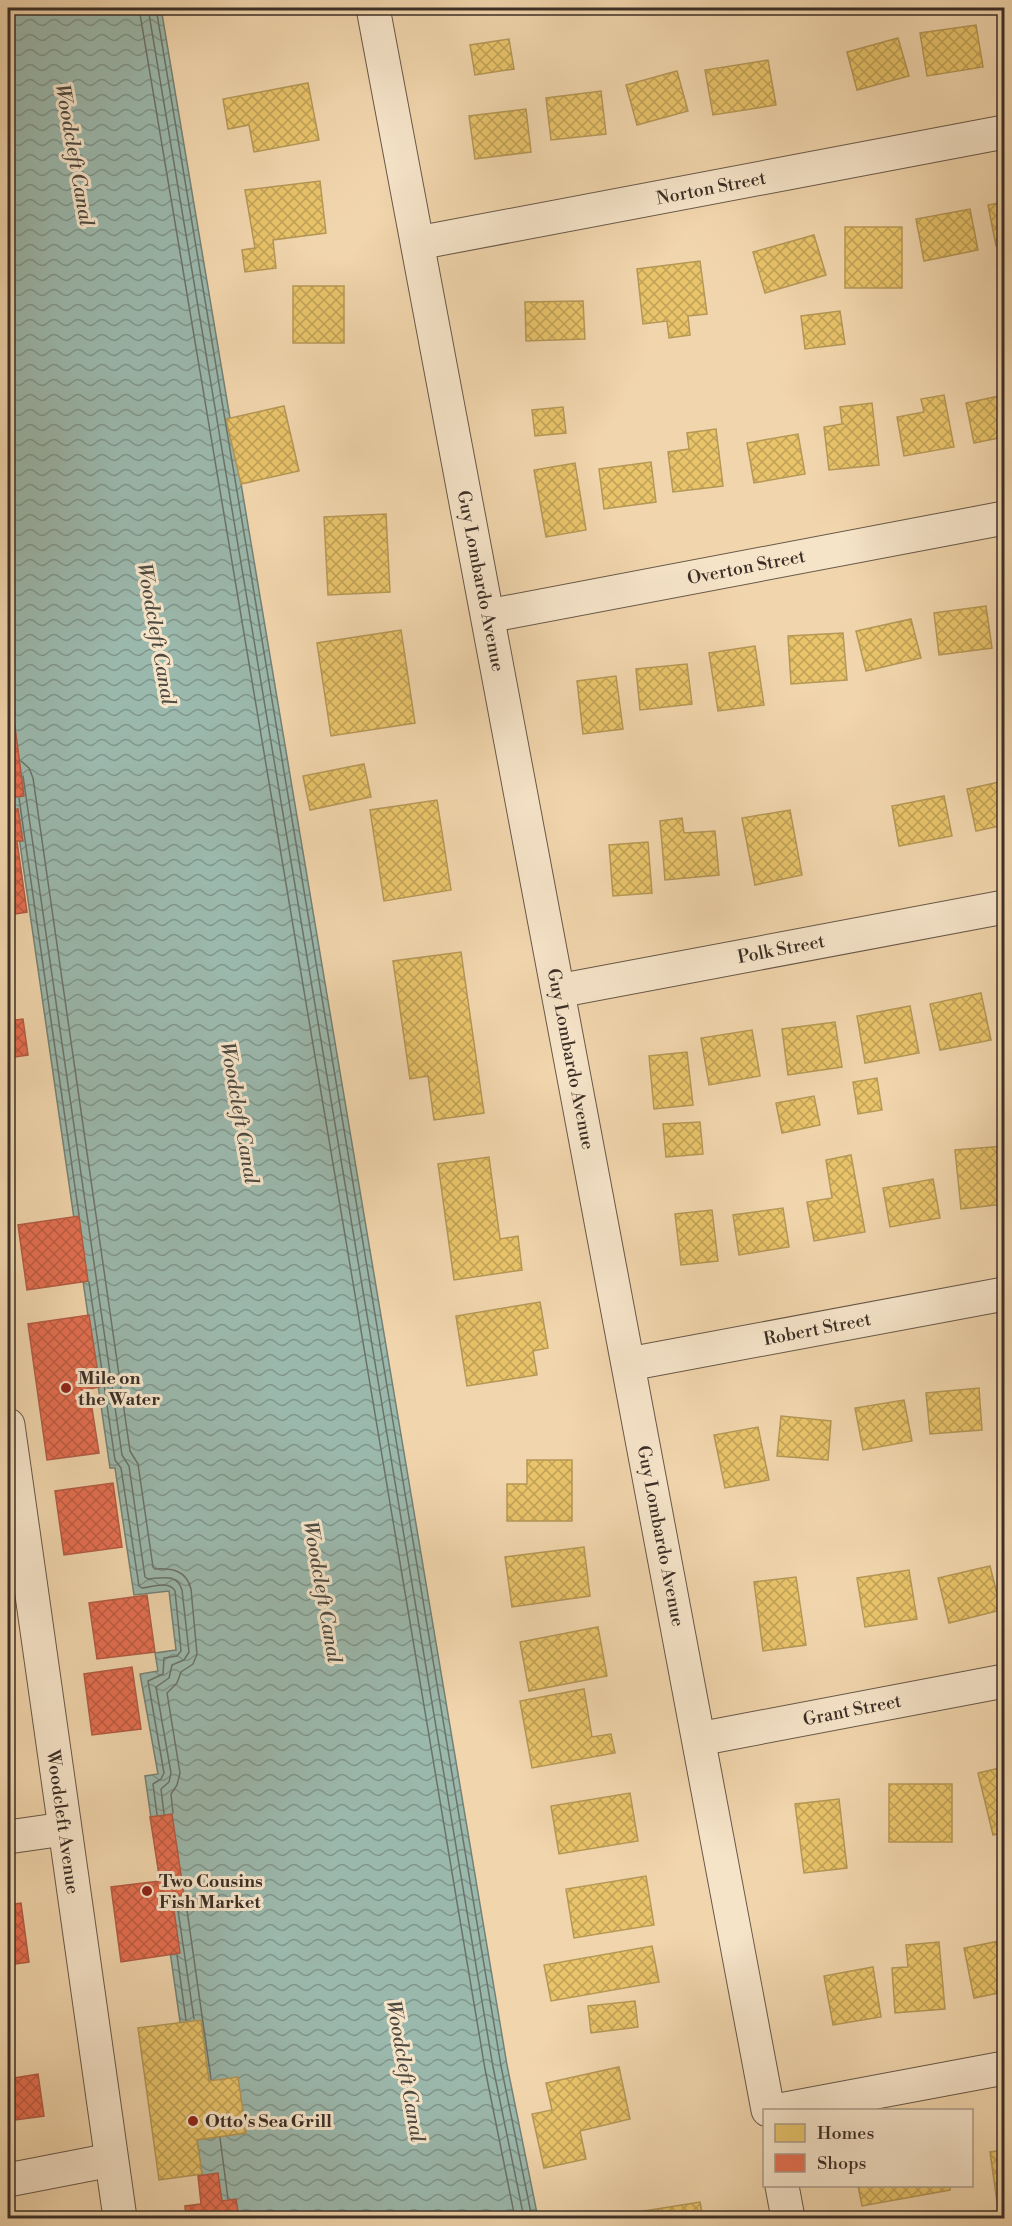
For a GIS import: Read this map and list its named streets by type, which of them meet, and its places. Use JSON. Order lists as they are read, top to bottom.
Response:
{
  "streets": {
    "street": [
      "Norton Street",
      "Overton Street",
      "Guy Lombardo Avenue",
      "Polk Street",
      "Robert Street",
      "Grant Street",
      "Woodcleft Avenue"
    ]
  },
  "crossings": [
    ["Norton Street", "Guy Lombardo Avenue"],
    ["Overton Street", "Guy Lombardo Avenue"],
    ["Guy Lombardo Avenue", "Polk Street"],
    ["Guy Lombardo Avenue", "Robert Street"],
    ["Guy Lombardo Avenue", "Grant Street"]
  ],
  "water": ["Woodcleft Canal"],
  "places": ["Mile on the Water", "Two Cousins Fish Market", "Otto's Sea Grill"],
  "legend": ["Homes", "Shops"]
}
